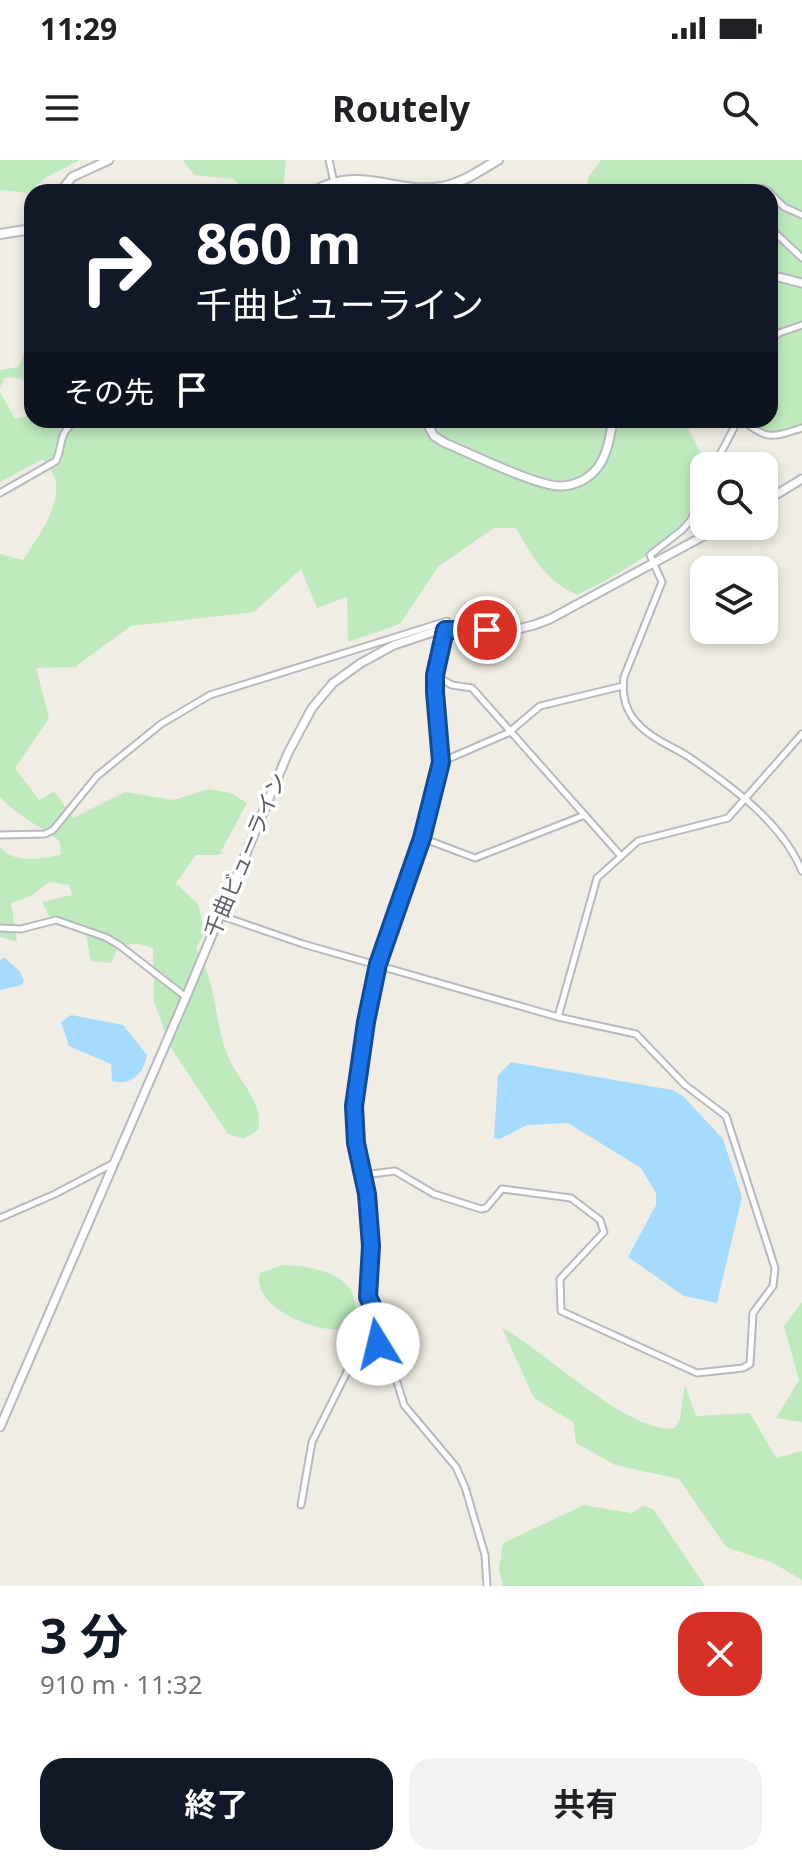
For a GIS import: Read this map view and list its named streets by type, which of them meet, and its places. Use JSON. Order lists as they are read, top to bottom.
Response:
{
  "streets": {
    "street": ["千曲ビューライン"]
  },
  "page": {
    "status": "11:29",
    "header": "Routely",
    "turn": ["860 m", "千曲ビューライン"],
    "then": "その先",
    "heading": ["3 分", "910 m · 11:32"],
    "buttons": ["終了", "共有"]
  }
}
